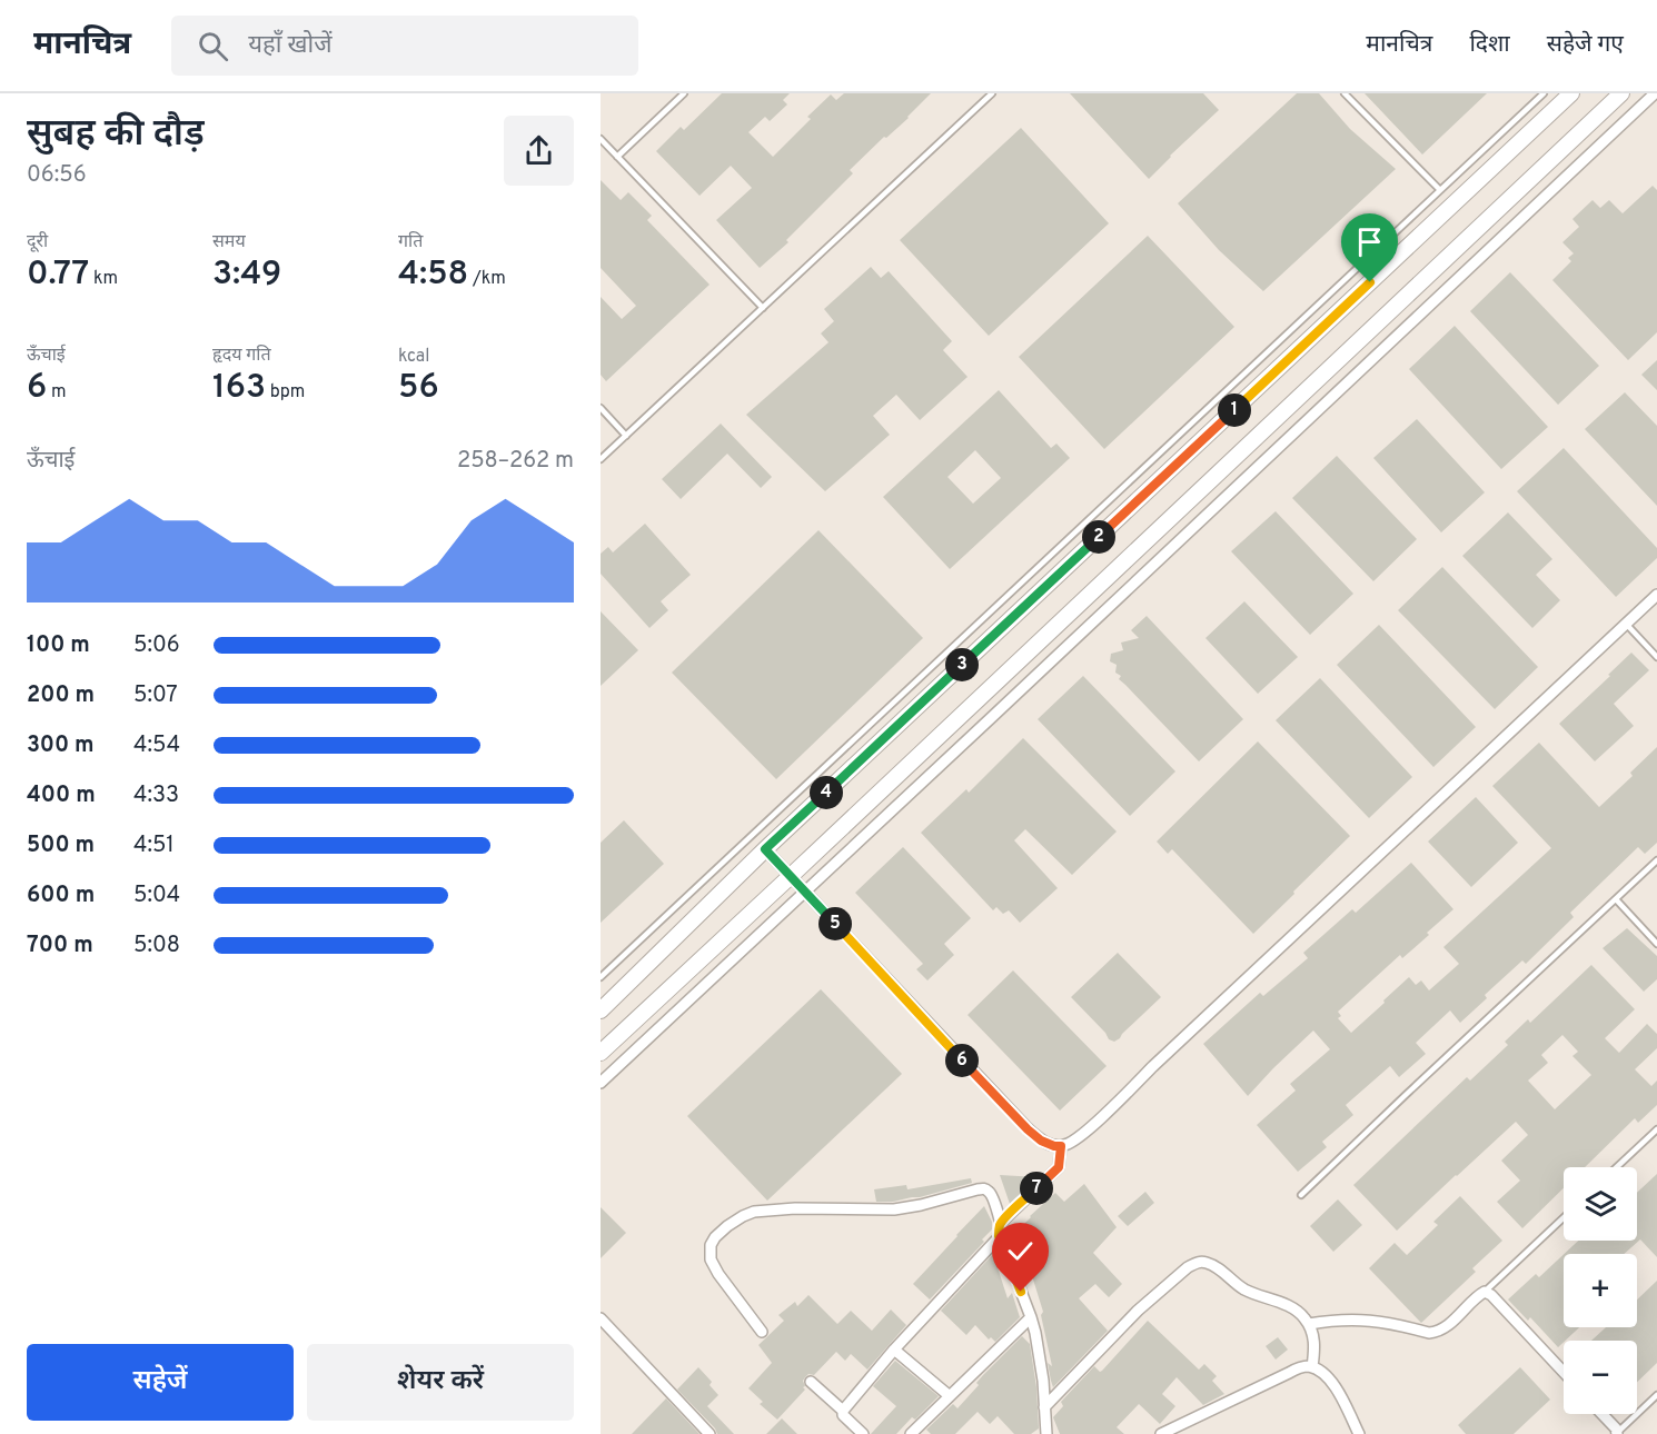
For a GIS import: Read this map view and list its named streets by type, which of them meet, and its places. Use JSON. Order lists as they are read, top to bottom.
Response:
{
  "page": {
    "header": "मानचित्र",
    "search": "यहाँ खोजें",
    "nav": ["मानचित्र", "दिशा", "सहेजे गए"],
    "heading": ["सुबह की दौड़", "06:56"],
    "stats": [
      ["दूरी", "0.77 km"],
      ["समय", "3:49"],
      ["गति", "4:58 /km"],
      ["ऊँचाई", "6 m"],
      ["हृदय गति", "163 bpm"],
      ["kcal", "56"]
    ],
    "pins": [
      "1",
      "2",
      "3",
      "4",
      "5",
      "6",
      "7"
    ],
    "chart": ["ऊँचाई", "258–262 m"],
    "list": [
      {
        "name": "100 m",
        "note": "5:06"
      },
      {
        "name": "200 m",
        "note": "5:07"
      },
      {
        "name": "300 m",
        "note": "4:54"
      },
      {
        "name": "400 m",
        "note": "4:33"
      },
      {
        "name": "500 m",
        "note": "4:51"
      },
      {
        "name": "600 m",
        "note": "5:04"
      },
      {
        "name": "700 m",
        "note": "5:08"
      }
    ],
    "map_buttons": ["+", "−"],
    "buttons": ["सहेजें", "शेयर करें"]
  }
}
